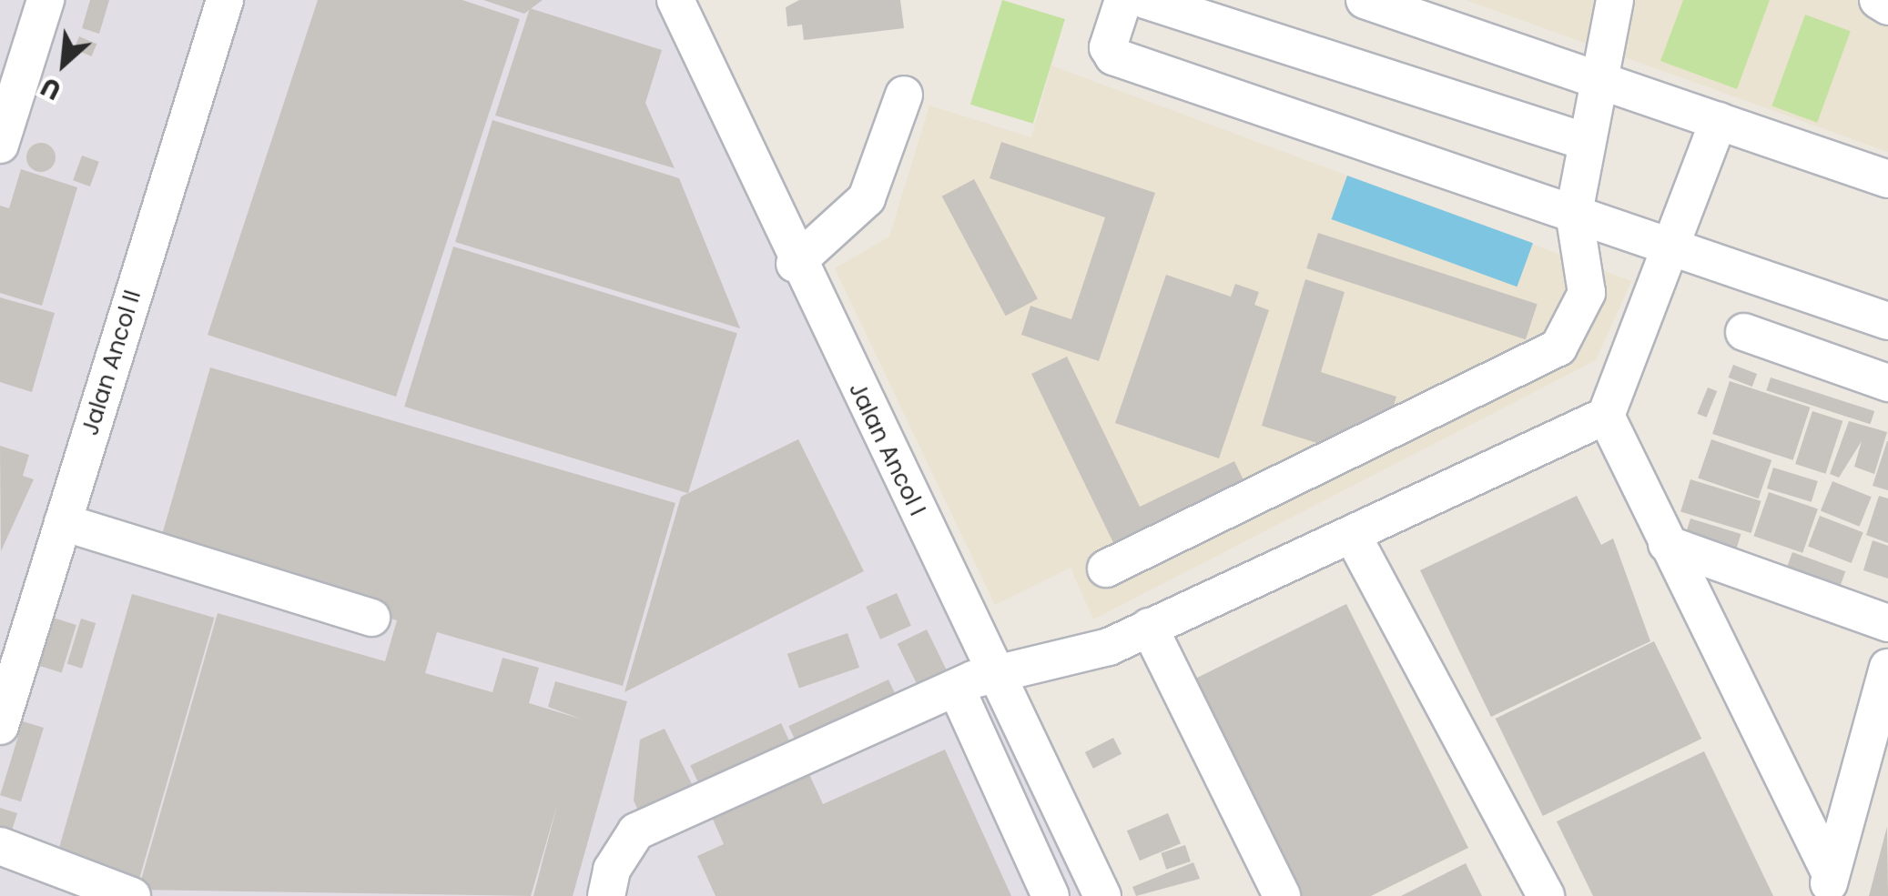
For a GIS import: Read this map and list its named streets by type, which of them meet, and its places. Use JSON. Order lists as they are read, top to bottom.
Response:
{
  "streets": {
    "street": ["Jalan Ancol II", "Jalan Ancol I"]
  },
  "north": "bottom left"
}
